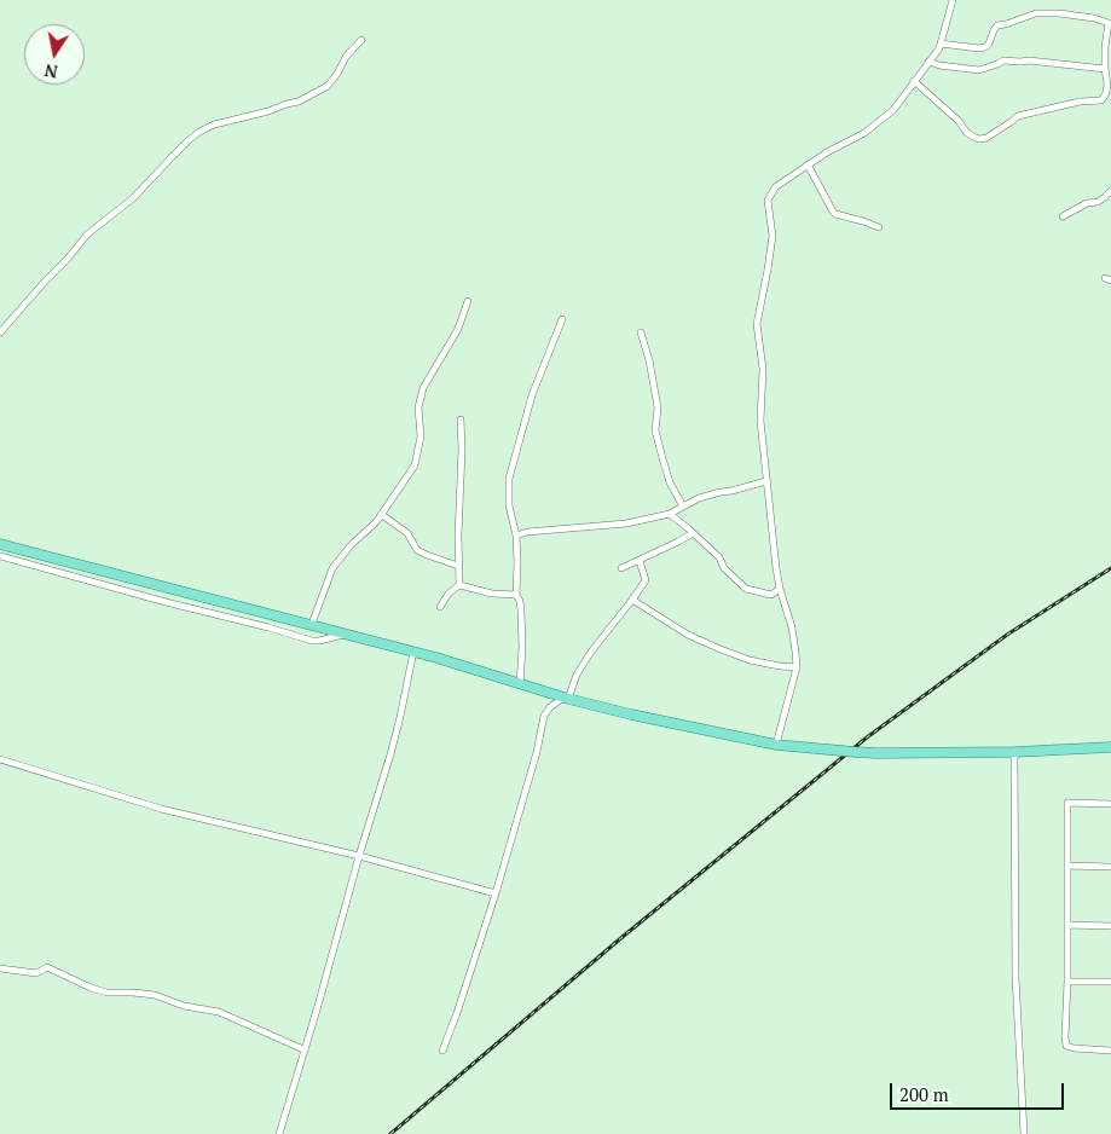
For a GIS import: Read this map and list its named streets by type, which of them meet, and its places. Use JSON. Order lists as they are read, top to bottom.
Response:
{
  "scale_bar": "200 m",
  "north": "bottom"
}
